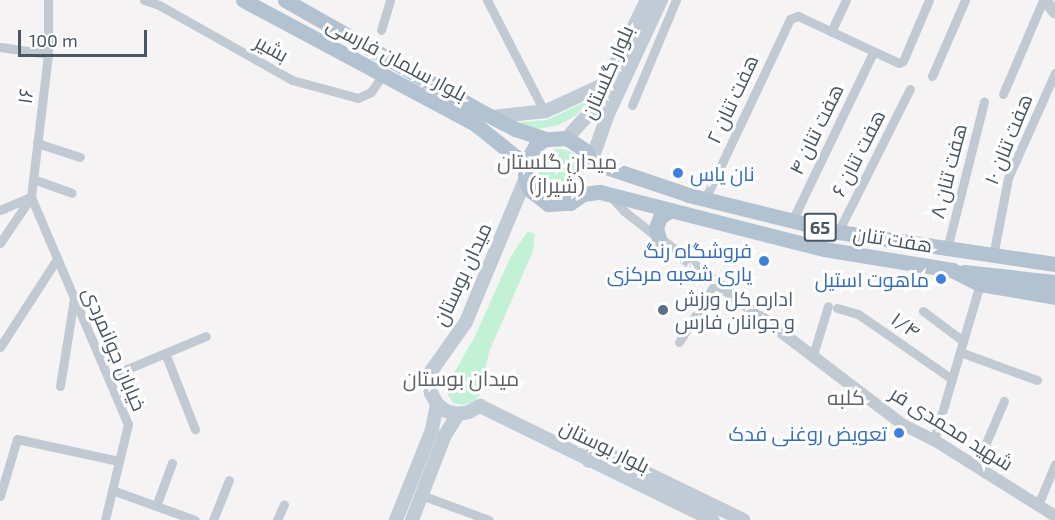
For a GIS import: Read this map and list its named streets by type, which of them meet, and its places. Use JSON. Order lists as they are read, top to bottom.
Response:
{
  "streets": {
    "main road": [
      "بلوار سلمان فارسی",
      "بلوار گلستان",
      "65",
      "هفت تنان",
      "میدان بوستان",
      "بلوار بوستان"
    ],
    "street": [
      "بشیر",
      "۱۶",
      "هفت تنان ۲",
      "هفت تنان ۴",
      "هفت تنان ۱۰",
      "هفت تنان ۶",
      "هفت تنان ۸",
      "۱/۴",
      "خیابان جوانمردی",
      "شهید محمدی فر"
    ]
  },
  "crossings": [
    ["بشیر", "بلوار سلمان فارسی"],
    ["بلوار گلستان", "65"],
    ["بلوار گلستان", "هفت تنان"],
    ["۱۶", "خیابان جوانمردی"],
    ["هفت تنان ۲", "هفت تنان"],
    ["هفت تنان ۴", "هفت تنان"],
    ["هفت تنان ۱۰", "هفت تنان"],
    ["هفت تنان ۶", "هفت تنان"],
    ["هفت تنان ۸", "هفت تنان"],
    ["65", "هفت تنان"],
    ["هفت تنان", "میدان بوستان"],
    ["۱/۴", "شهید محمدی فر"]
  ],
  "districts": ["میدان گلستان (شیراز)", "میدان بوستان", "کلبه"],
  "places": [
    "نان یاس",
    "فروشگاه رنگ یاری شعبه مرکزی",
    "ماهوت استیل",
    "اداره کل ورزش و جوانان فارس",
    "تعویض روغنی فدک"
  ],
  "scale_bar": "100 m"
}
